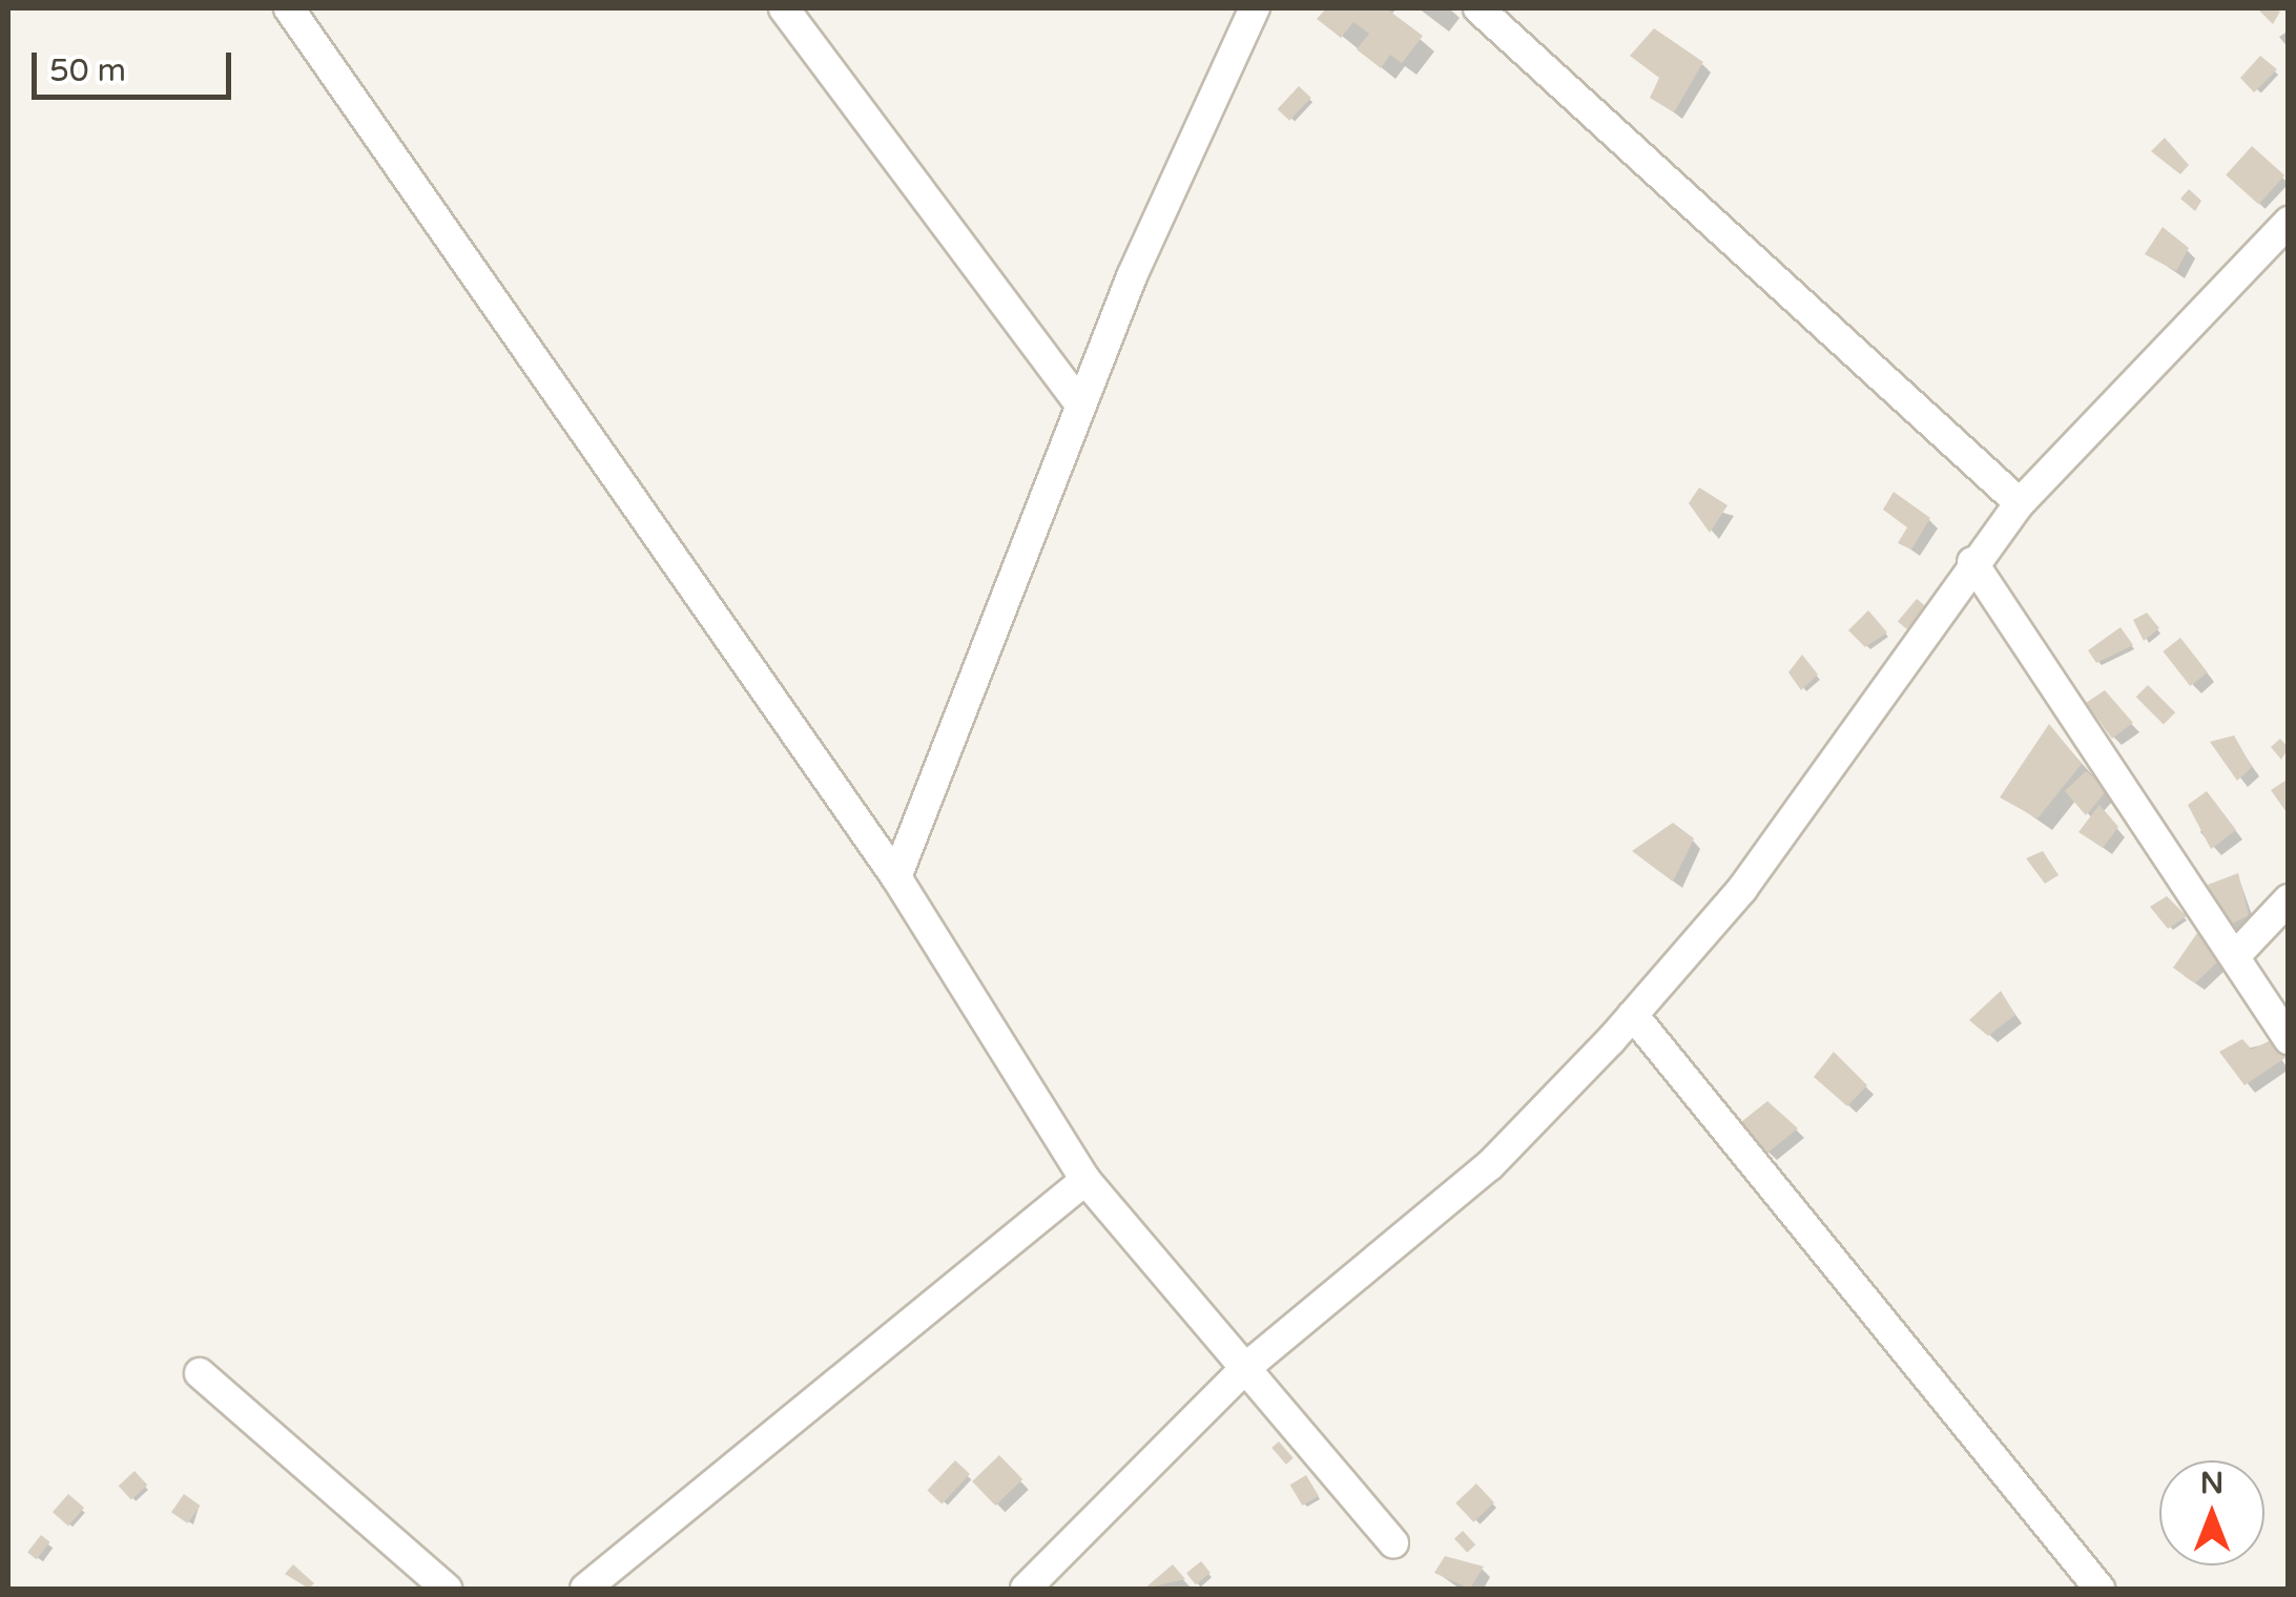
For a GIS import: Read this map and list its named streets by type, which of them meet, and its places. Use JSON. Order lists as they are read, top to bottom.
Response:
{
  "scale_bar": "50 m",
  "north": "top"
}
